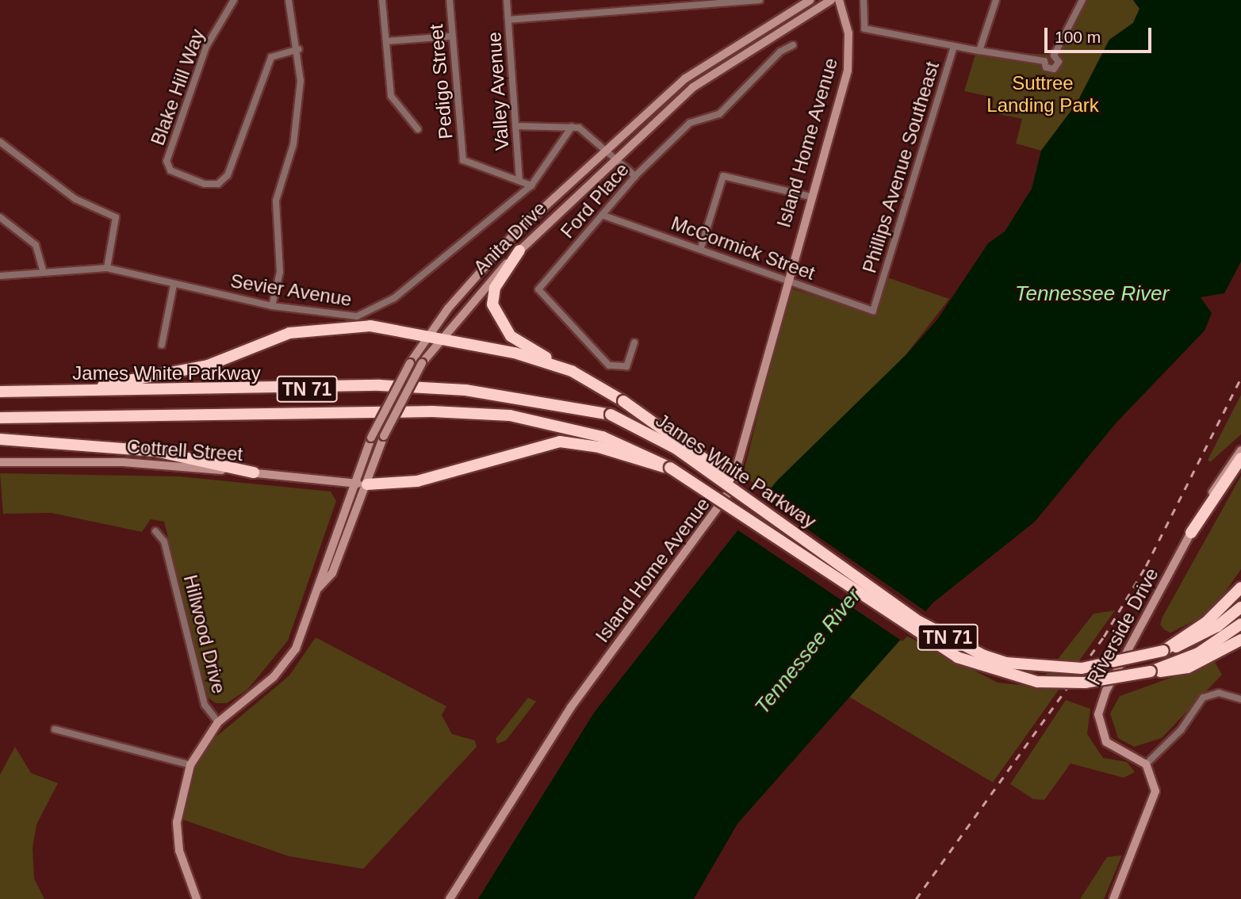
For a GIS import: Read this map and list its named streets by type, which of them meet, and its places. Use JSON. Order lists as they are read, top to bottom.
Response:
{
  "streets": {
    "highway": ["James White Parkway", "TN 71"],
    "street": [
      "Pedigo Street",
      "Blake Hill Way",
      "Valley Avenue",
      "Island Home Avenue",
      "Phillips Avenue Southeast",
      "Ford Place",
      "Anita Drive",
      "McCormick Street",
      "Sevier Avenue",
      "Cottrell Street",
      "Riverside Drive",
      "Hillwood Drive"
    ]
  },
  "crossings": [
    ["Pedigo Street", "Valley Avenue"],
    ["Island Home Avenue", "McCormick Street"],
    ["Phillips Avenue Southeast", "McCormick Street"],
    ["Ford Place", "McCormick Street"],
    ["Anita Drive", "Cottrell Street"],
    ["Anita Drive", "Hillwood Drive"],
    ["James White Parkway", "TN 71"]
  ],
  "water": ["Tennessee River"],
  "parks": ["Suttree Landing Park"],
  "scale_bar": "100 m"
}
